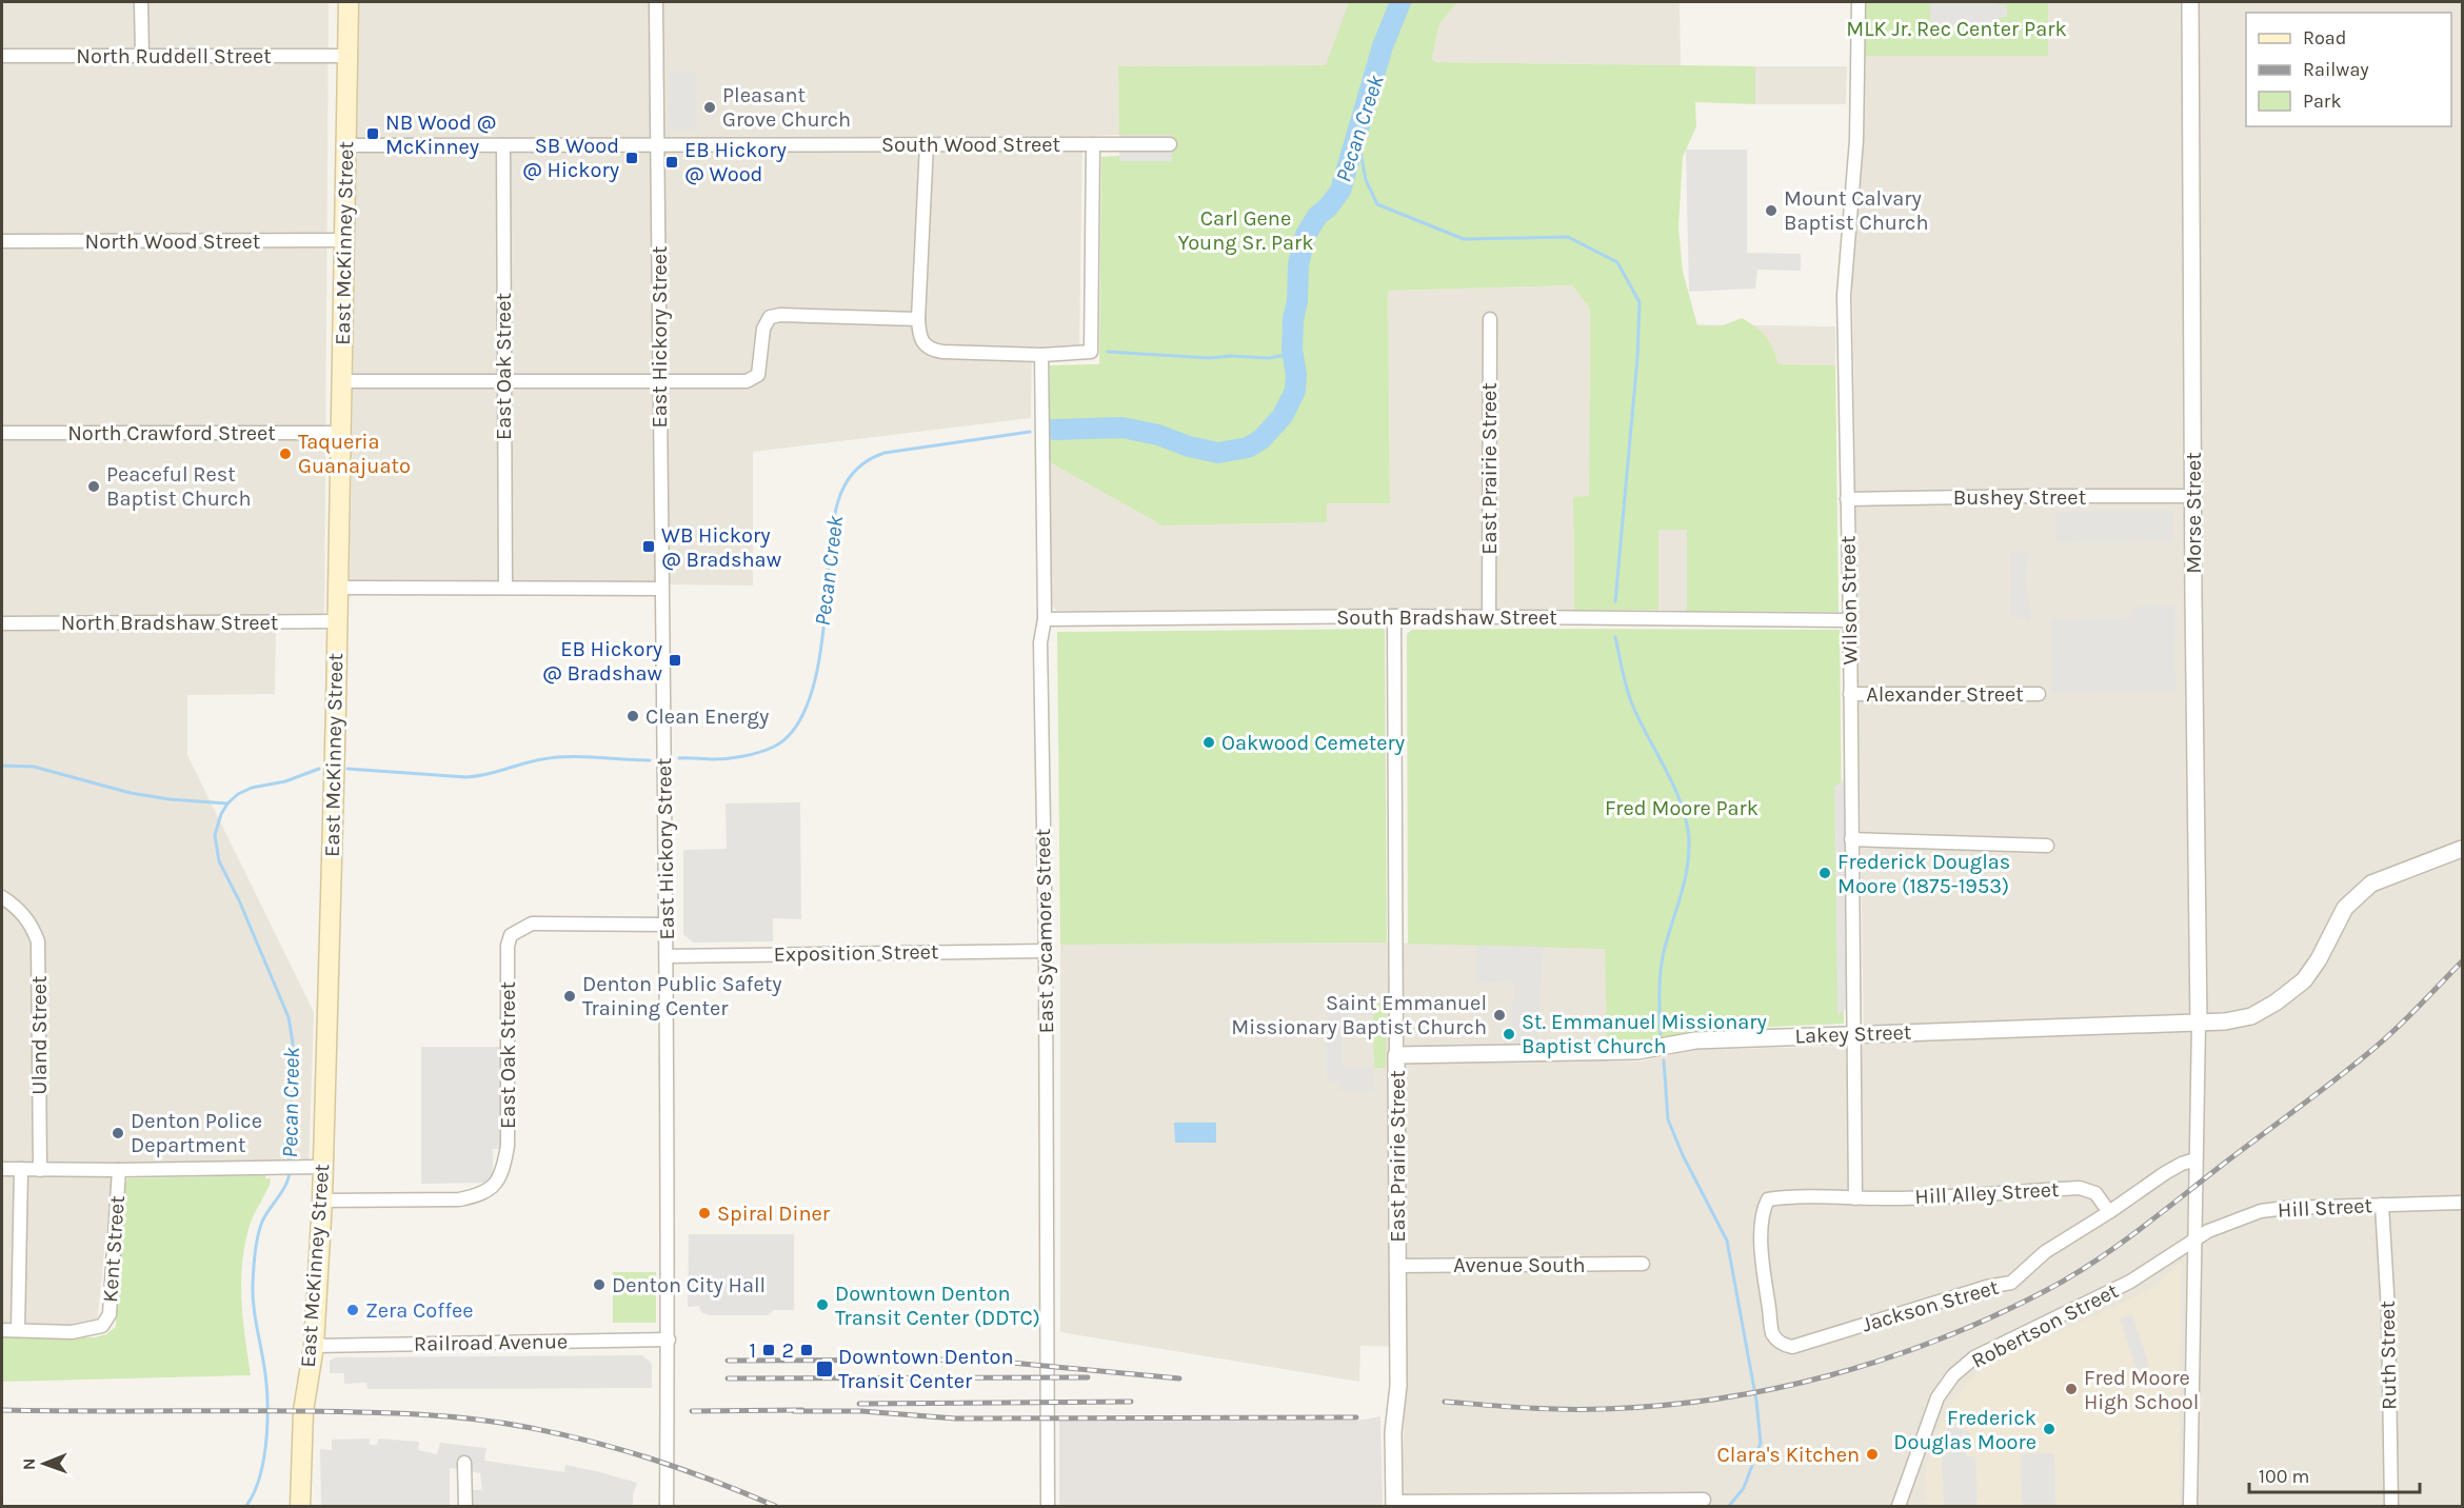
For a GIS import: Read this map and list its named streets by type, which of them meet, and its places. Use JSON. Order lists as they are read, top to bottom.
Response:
{
  "streets": {
    "main road": ["East McKinney Street"],
    "street": [
      "North Ruddell Street",
      "South Wood Street",
      "North Wood Street",
      "East Hickory Street",
      "East Oak Street",
      "North Crawford Street",
      "East Prairie Street",
      "Bushey Street",
      "Morse Street",
      "Wilson Street",
      "South Bradshaw Street",
      "North Bradshaw Street",
      "Alexander Street",
      "East Sycamore Street",
      "Exposition Street",
      "Lakey Street",
      "Uland Street",
      "Hill Alley Street",
      "Hill Street",
      "Kent Street",
      "Avenue South",
      "Jackson Street",
      "Robertson Street",
      "Railroad Avenue",
      "Ruth Street"
    ]
  },
  "crossings": [
    ["North Ruddell Street", "East McKinney Street"],
    ["South Wood Street", "East Hickory Street"],
    ["North Wood Street", "East McKinney Street"],
    ["East McKinney Street", "East Oak Street"],
    ["East McKinney Street", "North Crawford Street"],
    ["East McKinney Street", "North Bradshaw Street"],
    ["East McKinney Street", "Railroad Avenue"],
    ["East Hickory Street", "East Oak Street"],
    ["East Hickory Street", "Exposition Street"],
    ["East Hickory Street", "Railroad Avenue"],
    ["East Prairie Street", "South Bradshaw Street"],
    ["East Prairie Street", "Lakey Street"],
    ["East Prairie Street", "Avenue South"],
    ["Bushey Street", "Morse Street"],
    ["Bushey Street", "Wilson Street"],
    ["Morse Street", "Lakey Street"],
    ["Wilson Street", "South Bradshaw Street"],
    ["Wilson Street", "Alexander Street"],
    ["Wilson Street", "Lakey Street"],
    ["Wilson Street", "Hill Alley Street"],
    ["South Bradshaw Street", "East Sycamore Street"],
    ["East Sycamore Street", "Exposition Street"],
    ["Hill Alley Street", "Jackson Street"],
    ["Hill Street", "Robertson Street"],
    ["Hill Street", "Ruth Street"]
  ],
  "water": ["Pecan Creek"],
  "parks": ["MLK Jr. Rec Center Park", "Carl Gene Young Sr. Park", "Fred Moore Park"],
  "places": {
    "other": [
      "Pleasant Grove Church",
      "Mount Calvary Baptist Church",
      "Taqueria Guanajuato",
      "Peaceful Rest Baptist Church",
      "Clean Energy",
      "Oakwood Cemetery",
      "Frederick Douglas Moore (1875-1953)",
      "Denton Public Safety Training Center",
      "Saint Emmanuel Missionary Baptist Church",
      "St. Emmanuel Missionary Baptist Church",
      "Denton Police Department",
      "Spiral Diner",
      "Denton City Hall",
      "Downtown Denton Transit Center (DDTC)",
      "Zera Coffee",
      "Fred Moore High School",
      "Frederick Douglas Moore",
      "Clara's Kitchen"
    ],
    "transit": [
      "NB Wood @ McKinney",
      "SB Wood @ Hickory",
      "EB Hickory @ Wood",
      "WB Hickory @ Bradshaw",
      "EB Hickory @ Bradshaw",
      "1",
      "2",
      "Downtown Denton Transit Center"
    ]
  },
  "legend": ["Road", "Railway", "Park"],
  "scale_bar": "100 m",
  "north": "left"
}
